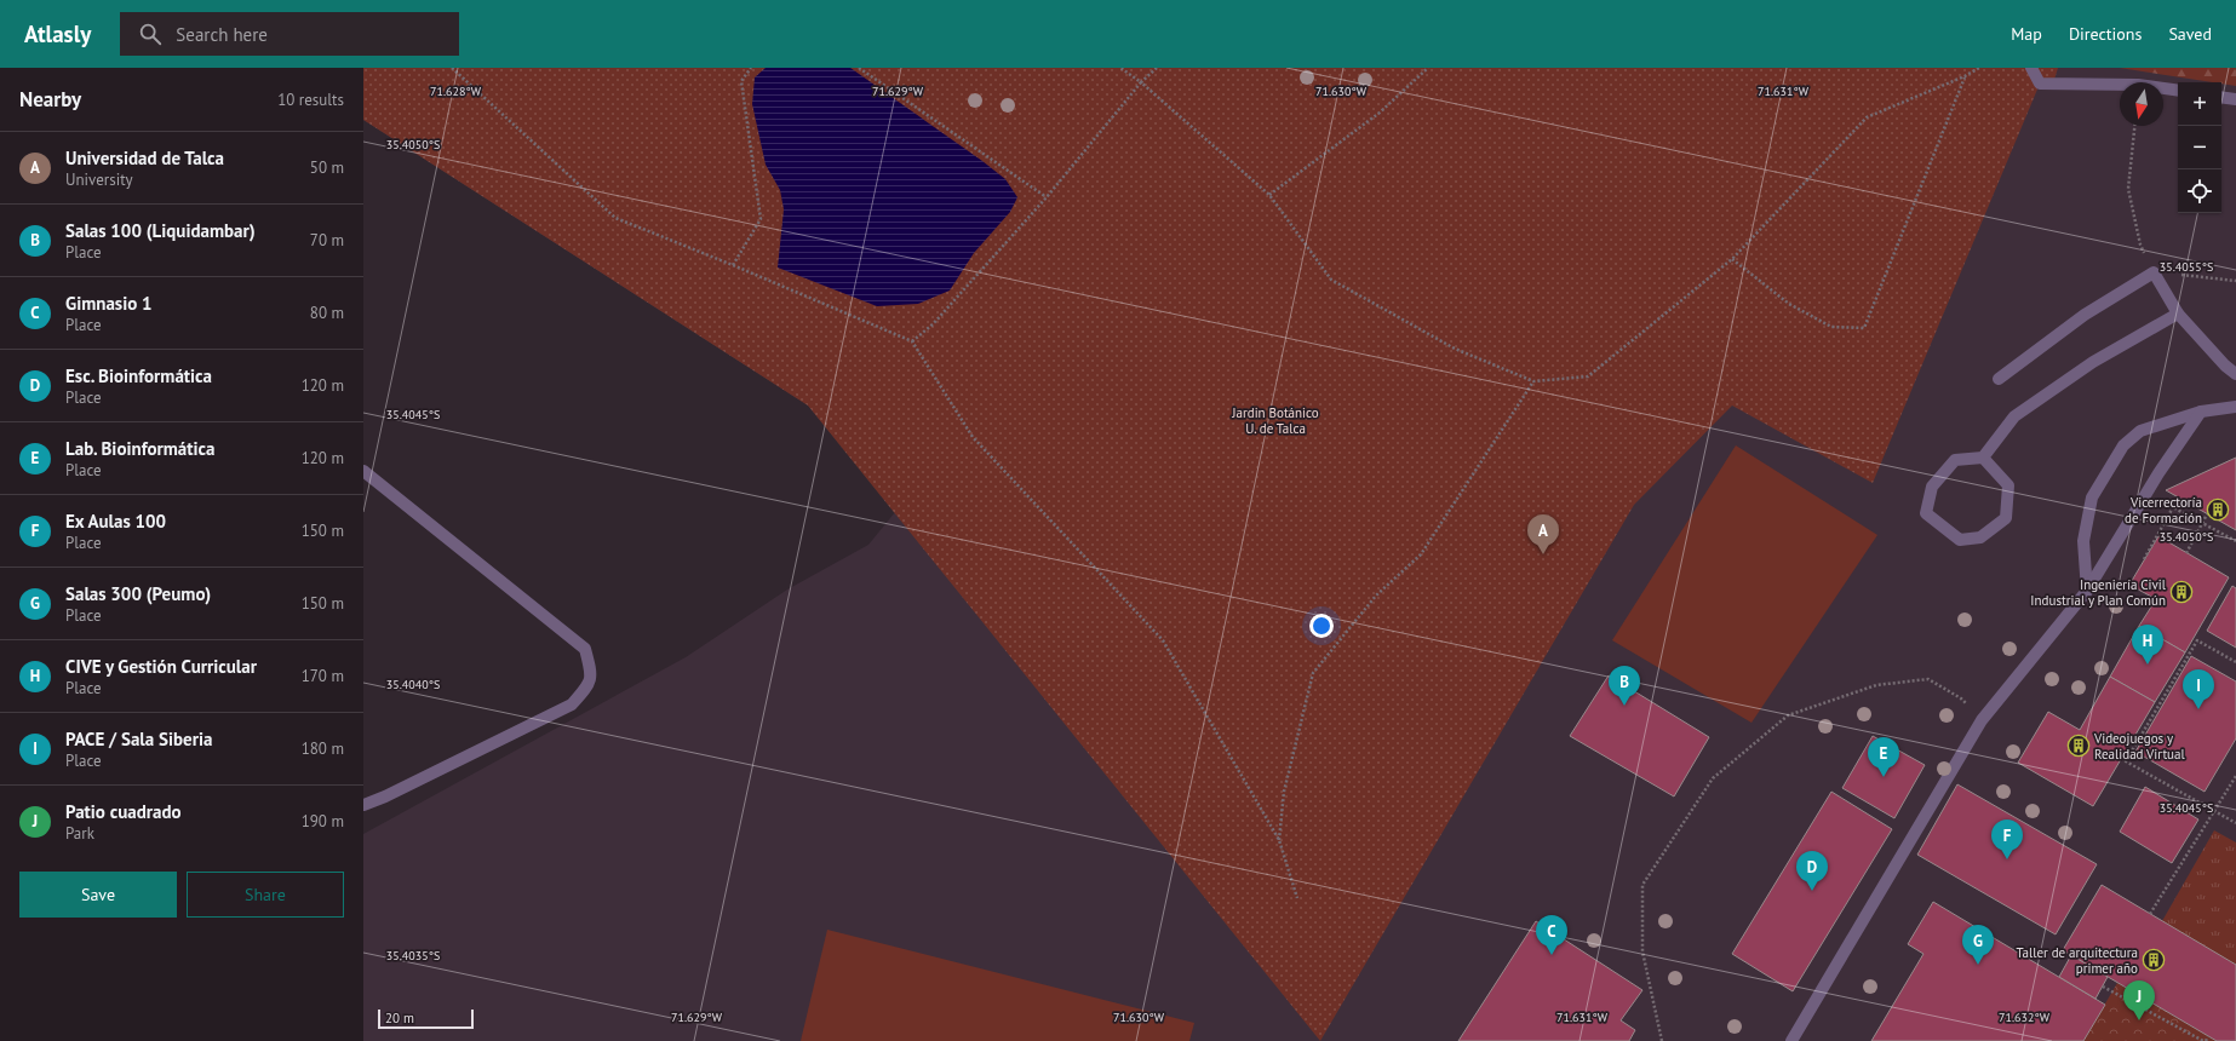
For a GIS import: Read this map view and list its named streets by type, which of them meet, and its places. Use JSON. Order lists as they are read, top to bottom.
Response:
{
  "parks": ["Jardin Botánico U. de Talca"],
  "places": {
    "building": [
      "Vicerrectoría de Formación",
      "Ingeniería Civil Industrial y Plan Común",
      "Videojuegos y Realidad Virtual",
      "Taller de arquitectura primer año"
    ]
  },
  "scale_bar": "20 m",
  "north": "bottom",
  "page": {
    "header": "Atlasly",
    "search": "Search here",
    "nav": ["Map", "Directions", "Saved"],
    "heading": ["Nearby", "10 results"],
    "map_buttons": ["+", "−"],
    "list": [
      {
        "mark": "A",
        "name": "Universidad de Talca",
        "note": "University",
        "value": "50 m"
      },
      {
        "mark": "B",
        "name": "Salas 100 (Liquidambar)",
        "note": "Place",
        "value": "70 m"
      },
      {
        "mark": "C",
        "name": "Gimnasio 1",
        "note": "Place",
        "value": "80 m"
      },
      {
        "mark": "D",
        "name": "Esc. Bioinformática",
        "note": "Place",
        "value": "120 m"
      },
      {
        "mark": "E",
        "name": "Lab. Bioinformática",
        "note": "Place",
        "value": "120 m"
      },
      {
        "mark": "F",
        "name": "Ex Aulas 100",
        "note": "Place",
        "value": "150 m"
      },
      {
        "mark": "G",
        "name": "Salas 300 (Peumo)",
        "note": "Place",
        "value": "150 m"
      },
      {
        "mark": "H",
        "name": "CIVE y Gestión Curricular",
        "note": "Place",
        "value": "170 m"
      },
      {
        "mark": "I",
        "name": "PACE / Sala Siberia",
        "note": "Place",
        "value": "180 m"
      },
      {
        "mark": "J",
        "name": "Patio cuadrado",
        "note": "Park",
        "value": "190 m"
      }
    ],
    "pins": [
      "A",
      "H",
      "B",
      "I",
      "E",
      "F",
      "D",
      "C",
      "G",
      "J"
    ],
    "buttons": ["Save", "Share"],
    "scale": "20 m"
  },
  "coordinates": [
    "71.628°W",
    "71.629°W",
    "71.630°W",
    "71.631°W",
    "35.4050°S",
    "35.4055°S",
    "35.4045°S",
    "35.4040°S",
    "35.4035°S",
    "71.632°W"
  ]
}
